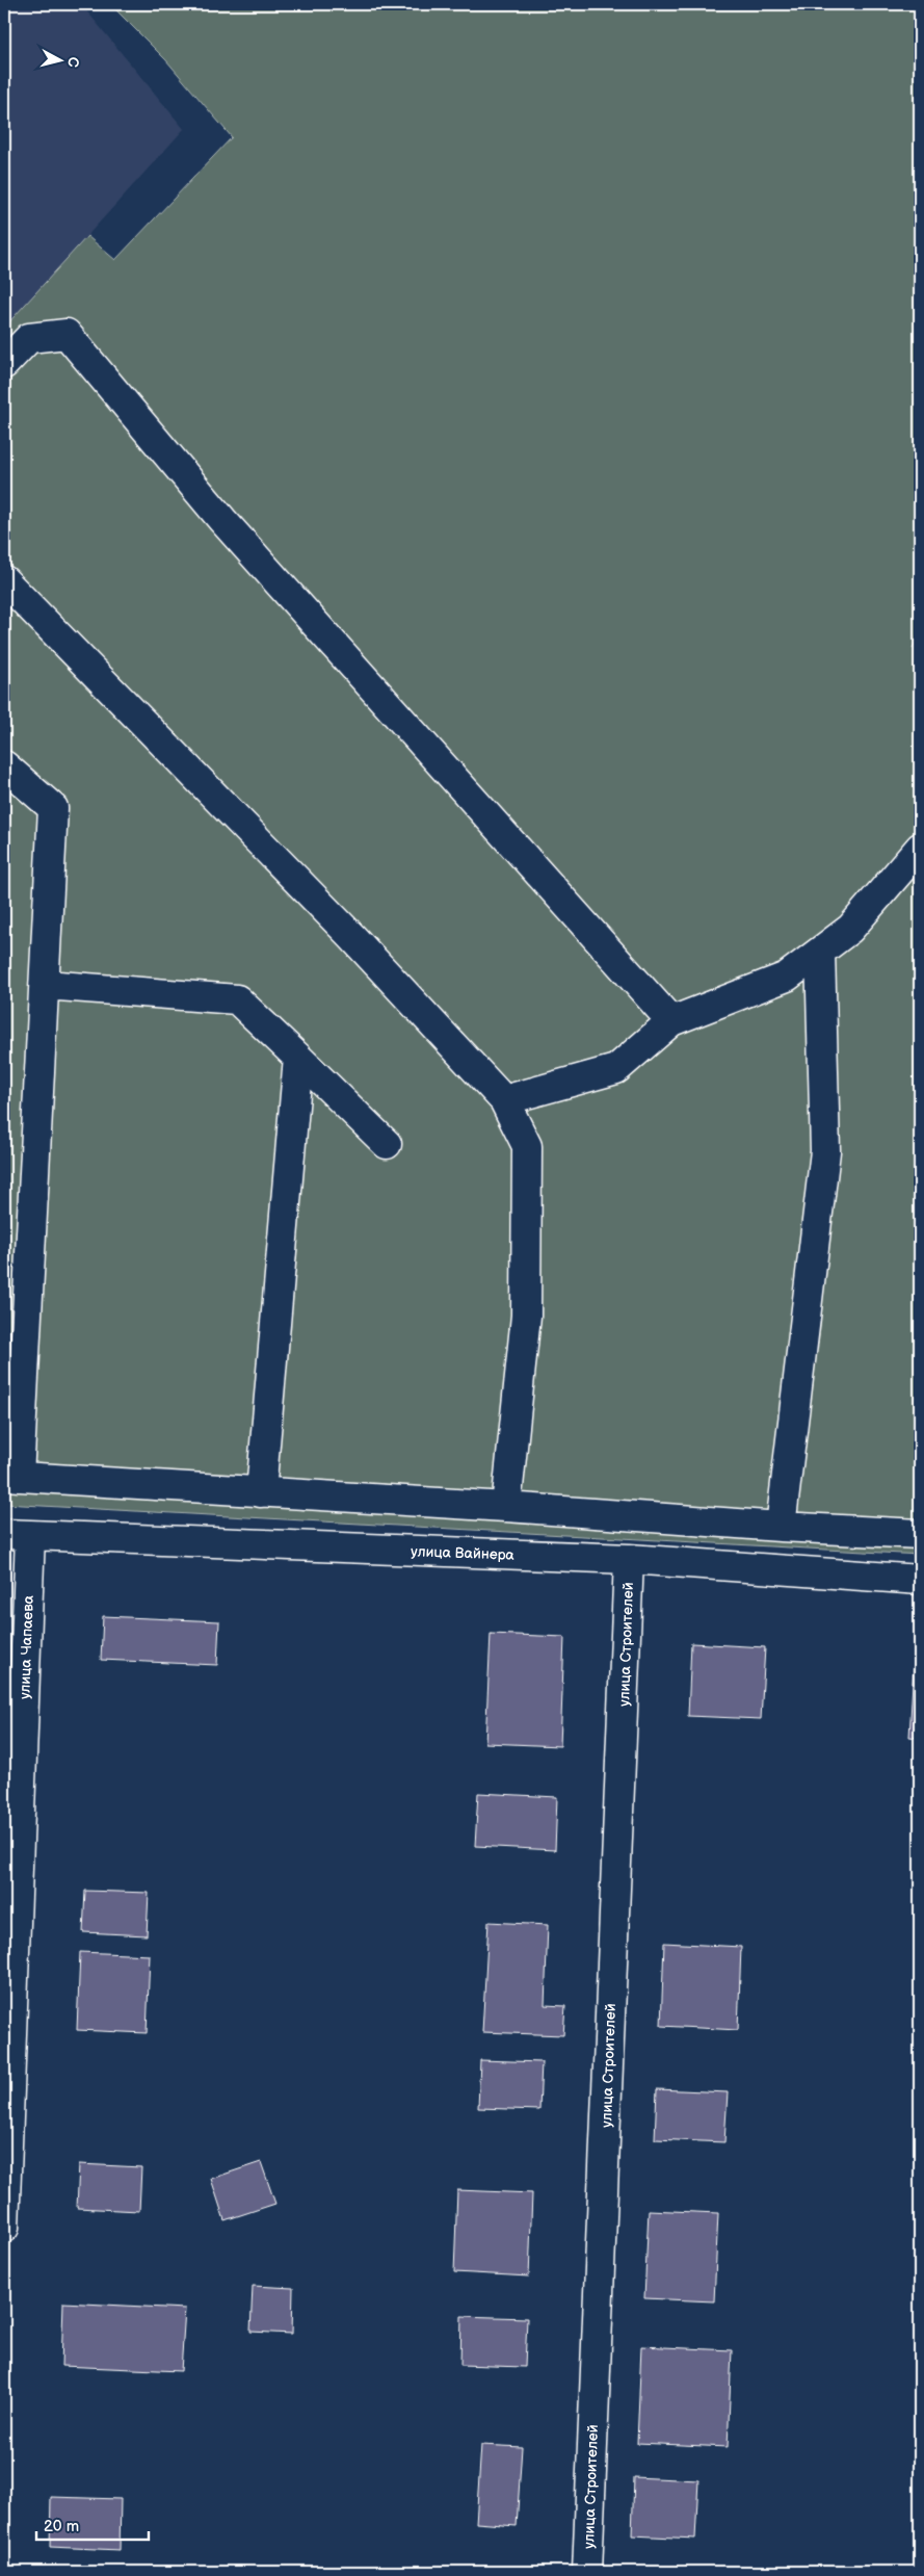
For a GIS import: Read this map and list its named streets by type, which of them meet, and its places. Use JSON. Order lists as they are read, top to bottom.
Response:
{
  "streets": {
    "street": ["улица Вайнера", "улица Строителей", "улица Чапаева"]
  },
  "crossings": [
    ["улица Вайнера", "улица Строителей"],
    ["улица Вайнера", "улица Чапаева"]
  ],
  "scale_bar": "20 m",
  "north": "right"
}
